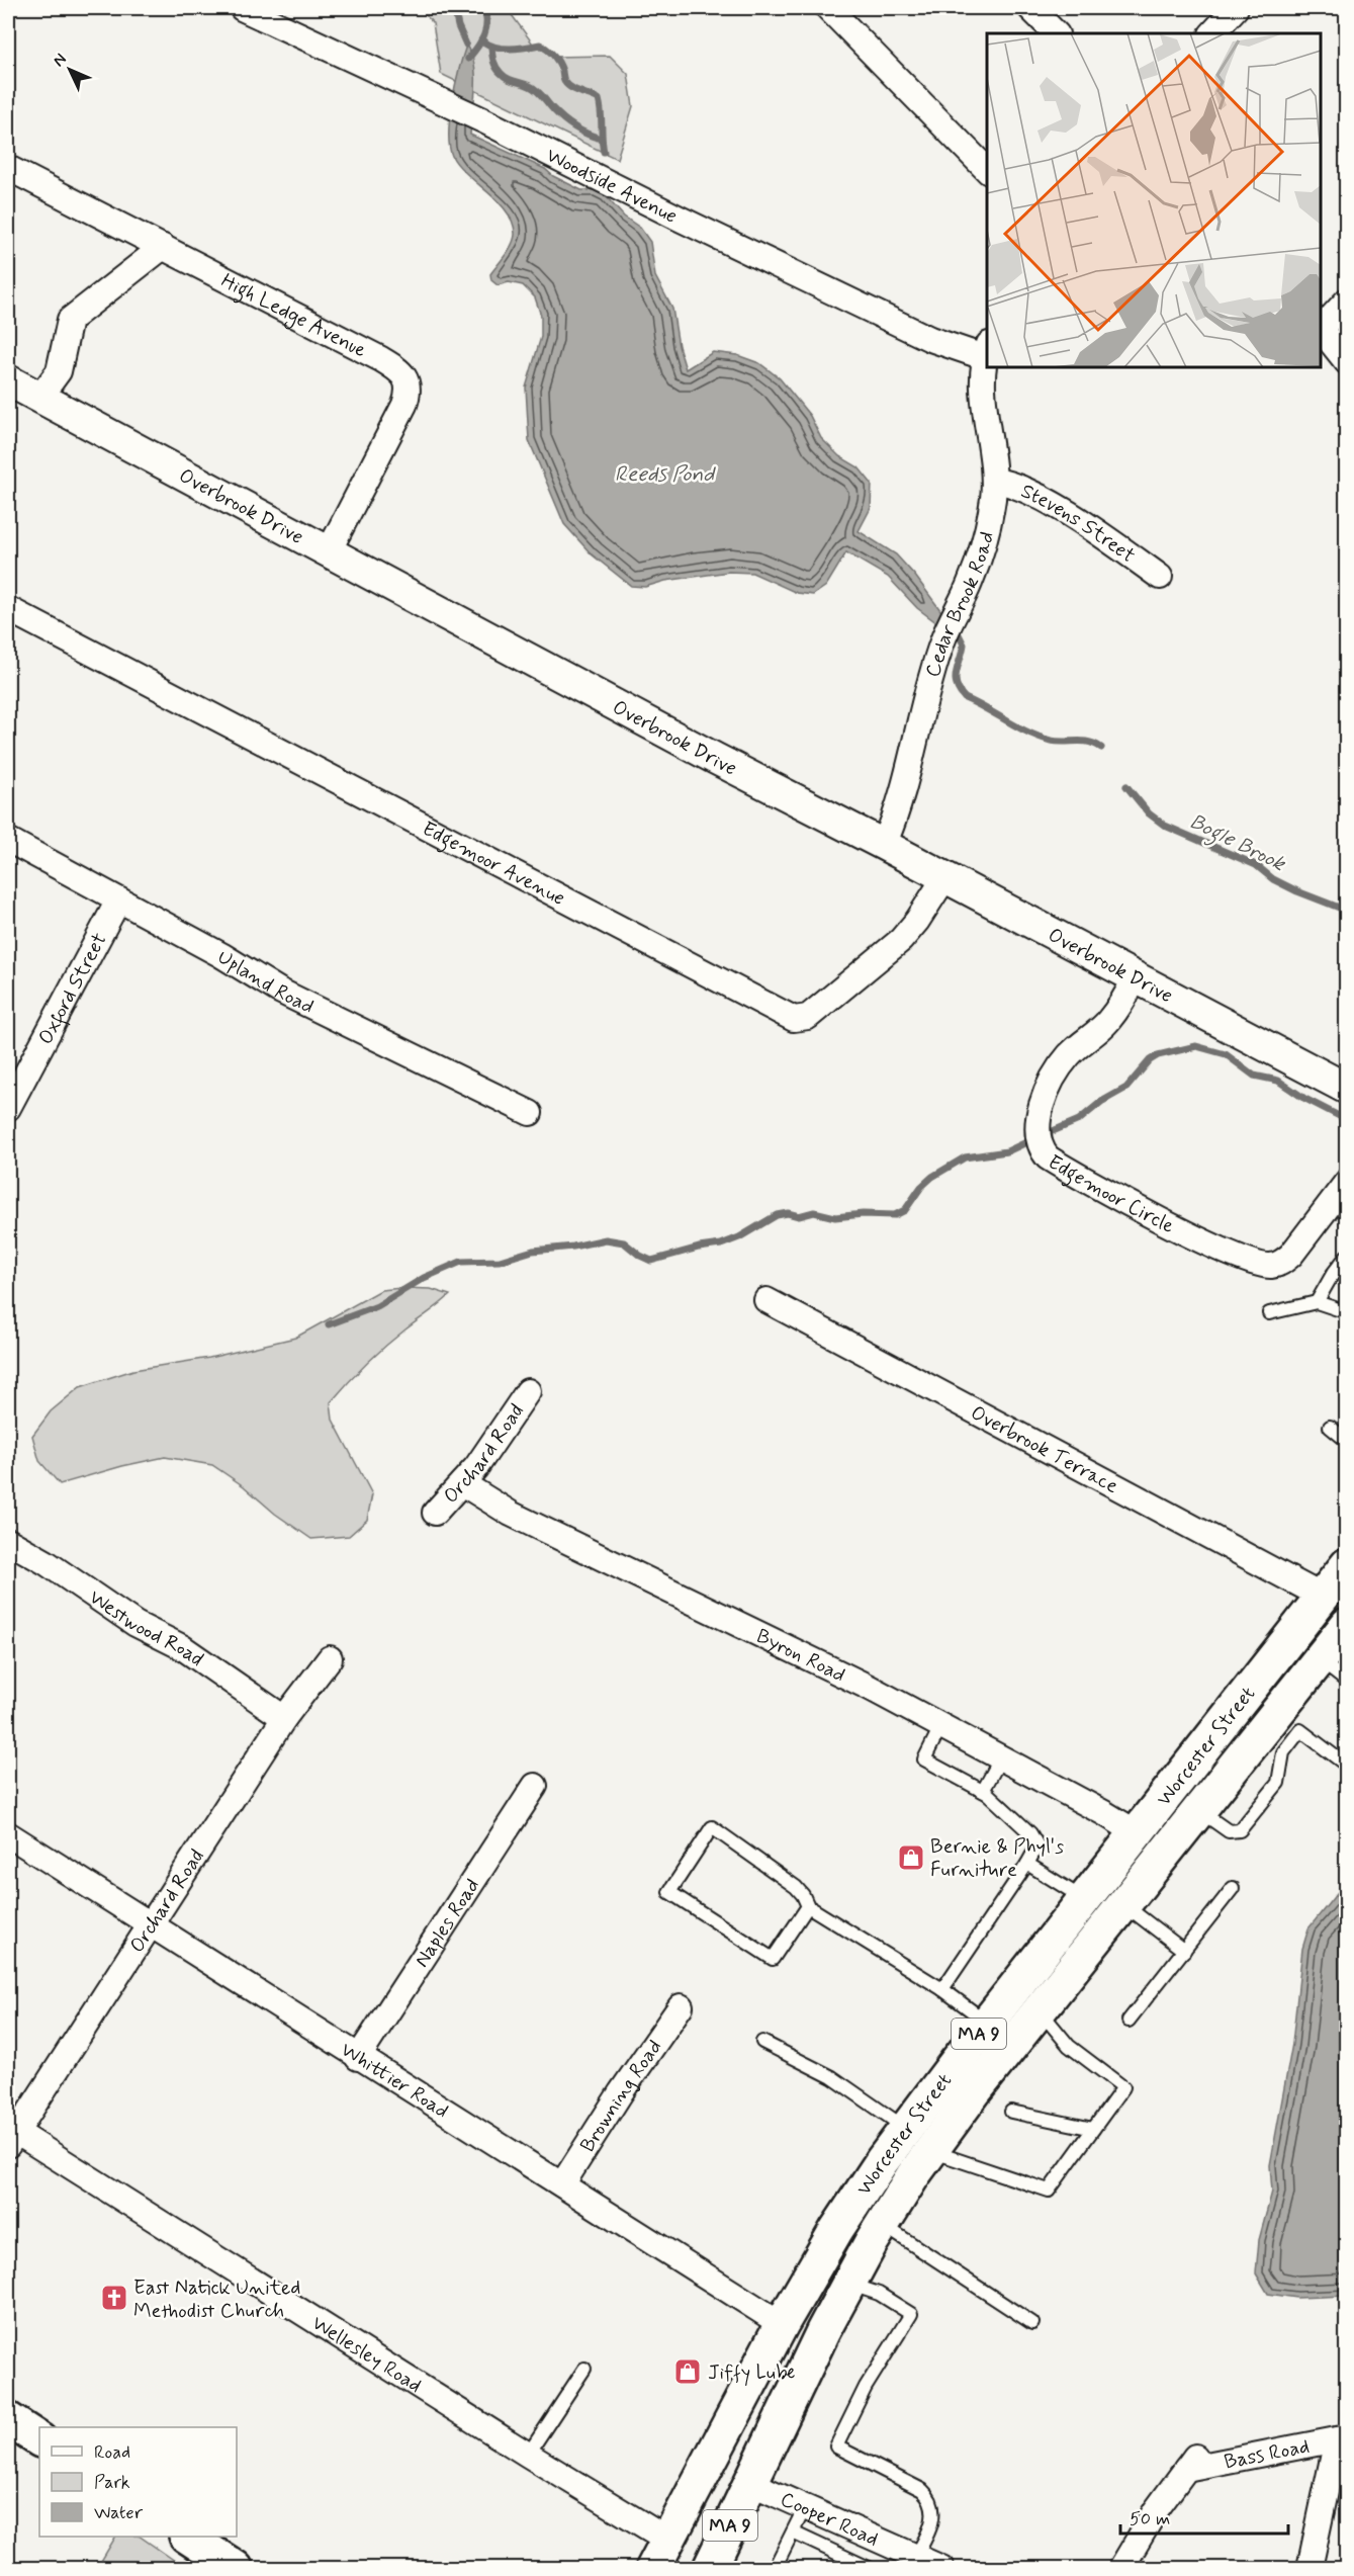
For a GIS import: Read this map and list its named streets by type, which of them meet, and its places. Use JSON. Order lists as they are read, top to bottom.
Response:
{
  "streets": {
    "main road": ["Worcester Street", "MA 9"],
    "street": [
      "Woodside Avenue",
      "High Ledge Avenue",
      "Overbrook Drive",
      "Stevens Street",
      "Cedar Brook Road",
      "Edgemoor Avenue",
      "Upland Road",
      "Oxford Street",
      "Edgemoor Circle",
      "Overbrook Terrace",
      "Orchard Road",
      "Westwood Road",
      "Byron Road",
      "Naples Road",
      "Whittier Road",
      "Browning Road",
      "Wellesley Road",
      "Bass Road",
      "Cooper Road"
    ]
  },
  "crossings": [
    ["Woodside Avenue", "Cedar Brook Road"],
    ["High Ledge Avenue", "Overbrook Drive"],
    ["Overbrook Drive", "Cedar Brook Road"],
    ["Overbrook Drive", "Edgemoor Avenue"],
    ["Overbrook Drive", "Edgemoor Circle"],
    ["Stevens Street", "Cedar Brook Road"],
    ["Upland Road", "Oxford Street"],
    ["Overbrook Terrace", "Worcester Street"],
    ["Orchard Road", "Westwood Road"],
    ["Orchard Road", "Byron Road"],
    ["Orchard Road", "Whittier Road"],
    ["Orchard Road", "Wellesley Road"],
    ["Byron Road", "Worcester Street"],
    ["Worcester Street", "Whittier Road"],
    ["Worcester Street", "Wellesley Road"],
    ["Worcester Street", "Cooper Road"],
    ["Naples Road", "Whittier Road"],
    ["Whittier Road", "Browning Road"]
  ],
  "water": ["Reeds Pond", "Bogle Brook"],
  "places": {
    "shop": ["Bernie & Phyl's Furniture", "Jiffy Lube"],
    "church": ["East Natick United Methodist Church"]
  },
  "legend": ["Road", "Park", "Water"],
  "scale_bar": "50 m",
  "north": "top left"
}
